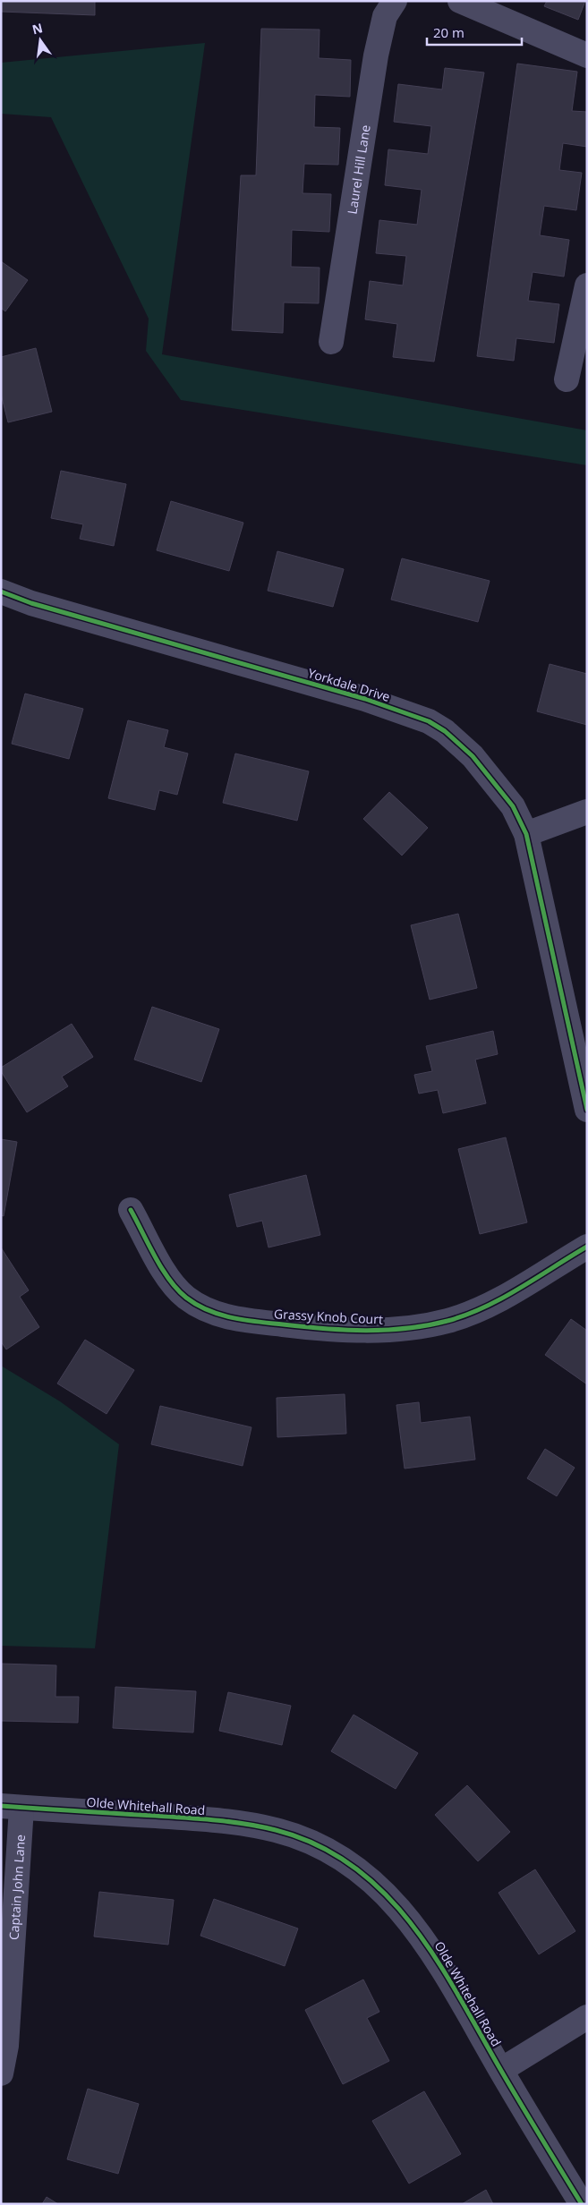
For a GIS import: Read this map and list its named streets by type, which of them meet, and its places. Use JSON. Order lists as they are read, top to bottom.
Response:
{
  "streets": {
    "street": [
      "Laurel Hill Lane",
      "Yorkdale Drive",
      "Grassy Knob Court",
      "Olde Whitehall Road",
      "Captain John Lane"
    ]
  },
  "crossings": [
    ["Olde Whitehall Road", "Captain John Lane"]
  ],
  "scale_bar": "20 m",
  "north": "top"
}
